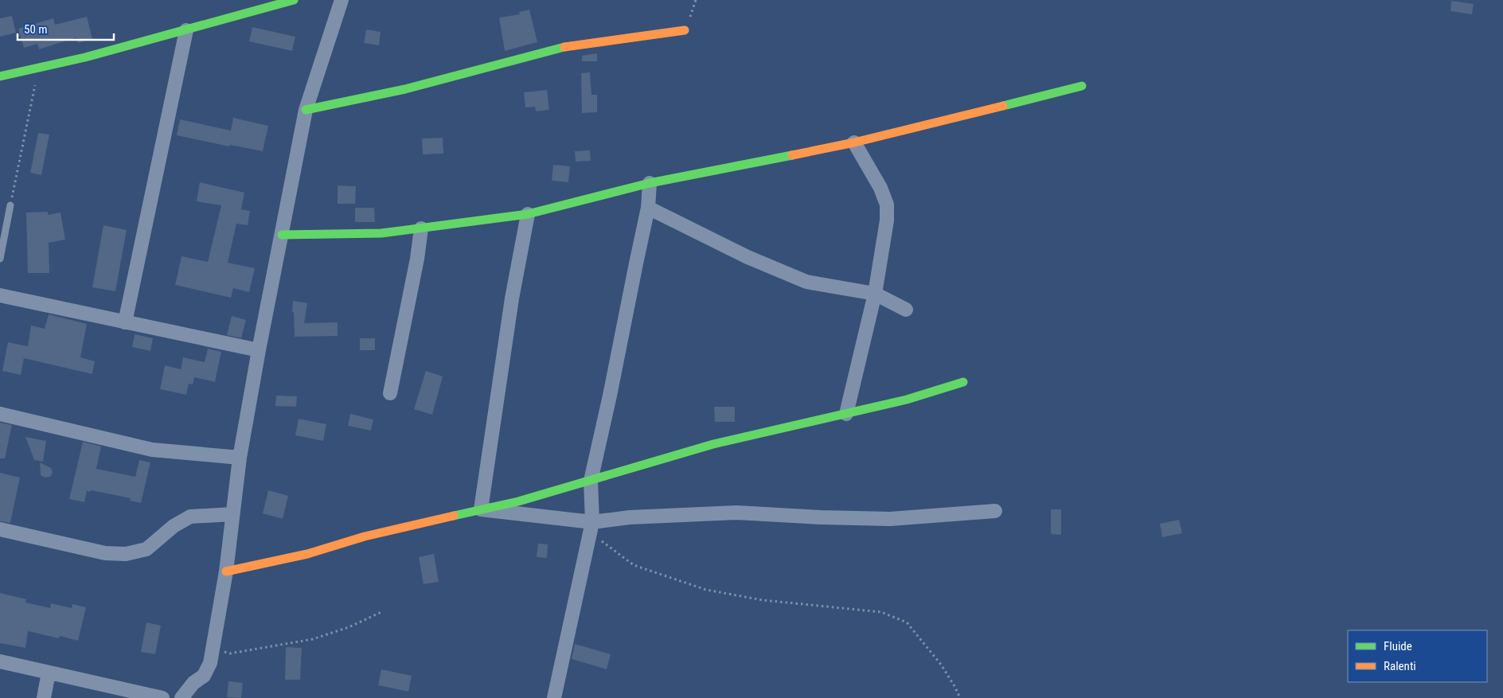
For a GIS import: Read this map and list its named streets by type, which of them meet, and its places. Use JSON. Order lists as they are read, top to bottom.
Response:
{
  "legend": ["Fluide", "Ralenti"],
  "scale_bar": "50 m"
}
